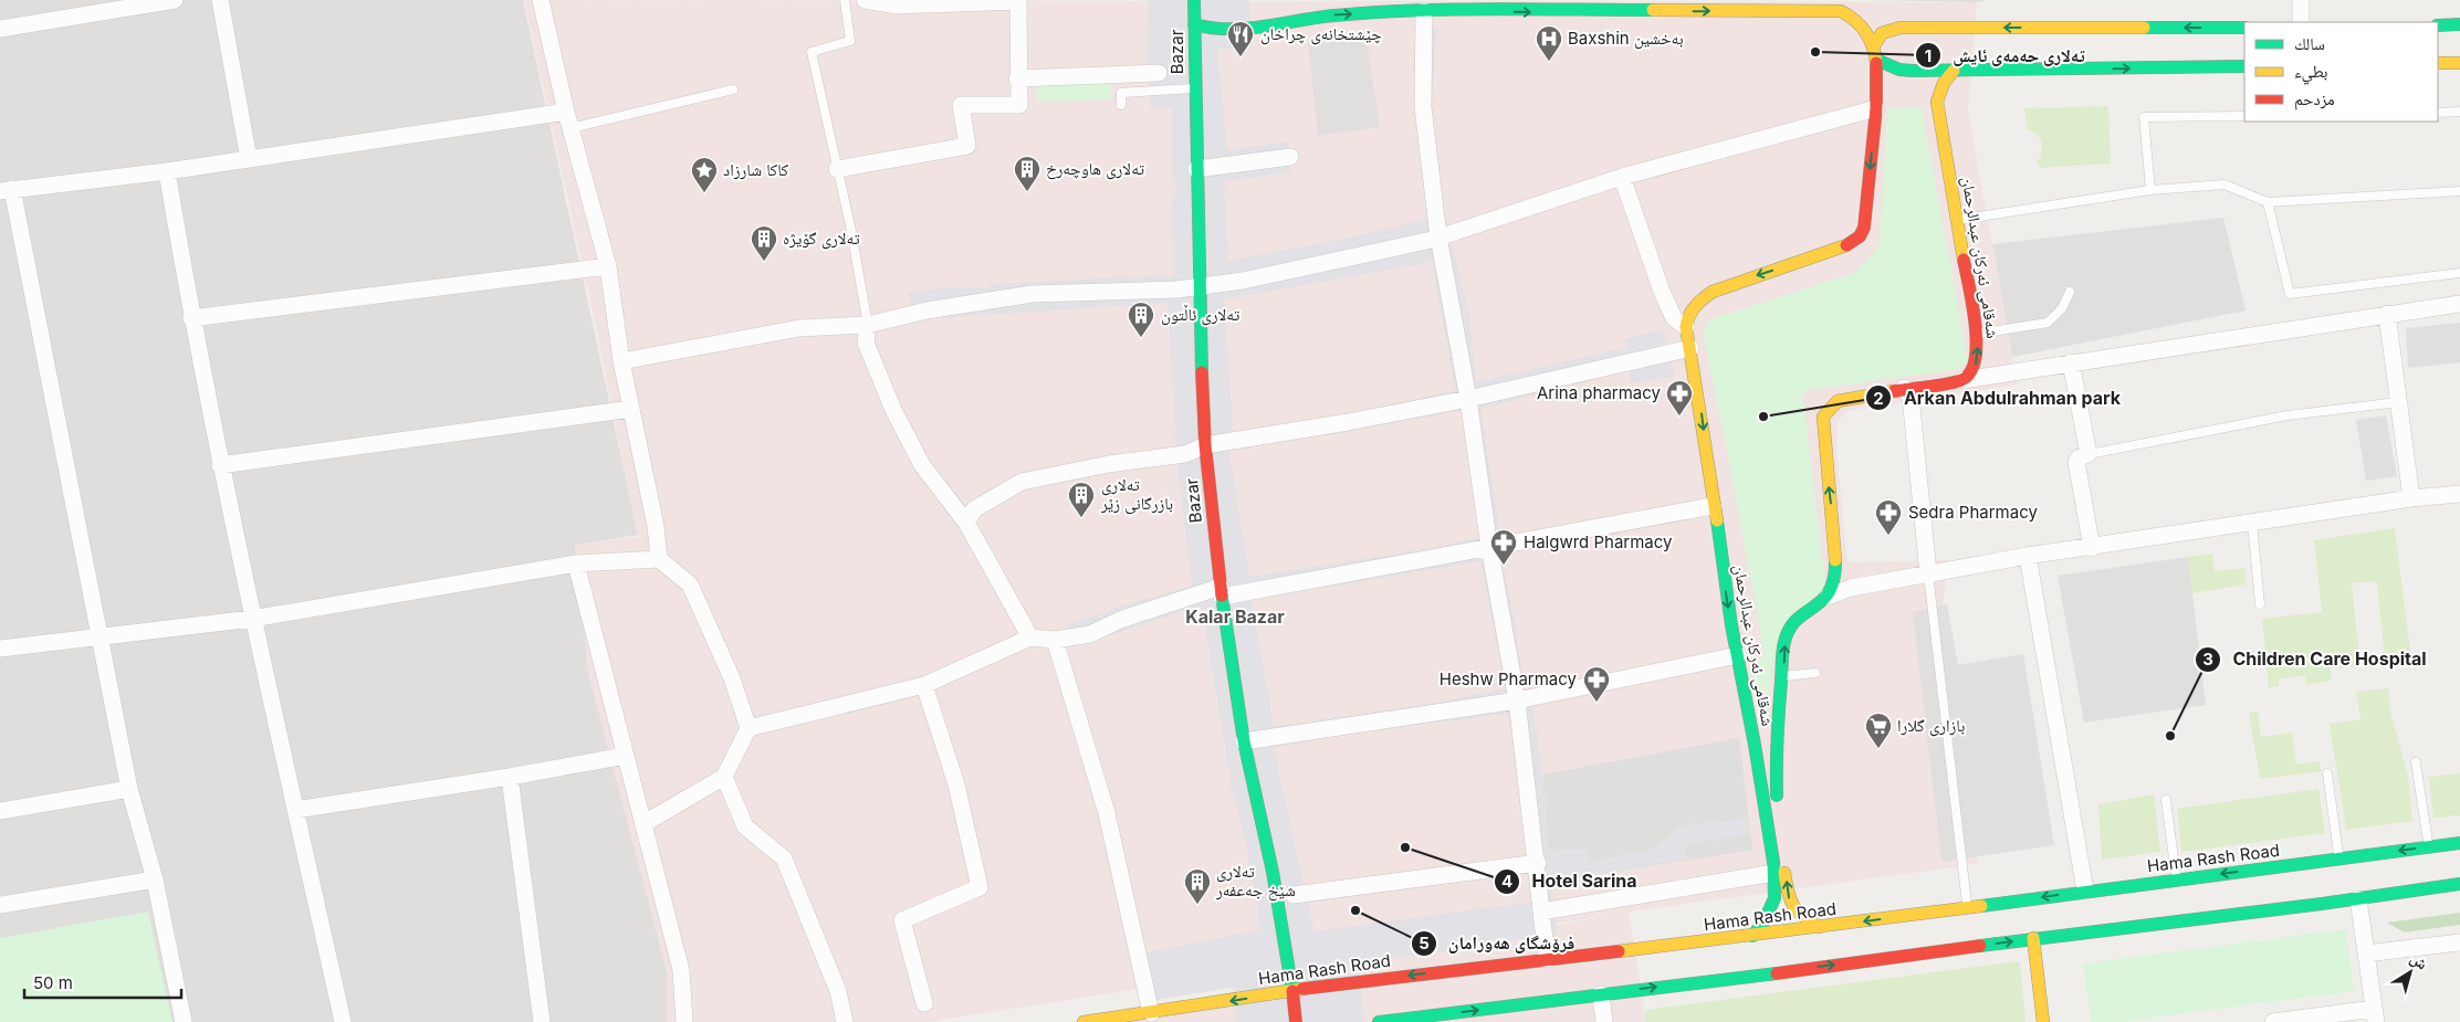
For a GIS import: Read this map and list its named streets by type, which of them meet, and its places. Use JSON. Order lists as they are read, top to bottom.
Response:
{
  "streets": {
    "main road": ["Bazar", "شەقامی ئەرکان عبدالرحمان", "Hama Rash Road"]
  },
  "crossings": [
    ["Bazar", "Hama Rash Road"],
    ["شەقامی ئەرکان عبدالرحمان", "Hama Rash Road"]
  ],
  "districts": ["Kalar Bazar"],
  "places": {
    "other": [
      "تەلاری حەمەی ئایش",
      "Arkan Abdulrahman park",
      "Children Care Hospital",
      "Hotel Sarina",
      "فرۆشگای هەورامان"
    ],
    "restaurant": ["چێشتخانەی چراخان"],
    "hospital": ["Baxshin بەخشین"],
    "building": [
      "تەلاری هاوچەرخ",
      "تەلاری گۆیژە",
      "تەلاری ئاڵتون",
      "تەلاری بازرگانی زێر",
      "تەلاری شێخ جەعفەر"
    ],
    "place": ["كاكا شارزاد"],
    "pharmacy": [
      "Arina pharmacy",
      "Sedra Pharmacy",
      "Halgwrd Pharmacy",
      "Heshw Pharmacy"
    ],
    "supermarket": ["بازاری گلارا"]
  },
  "legend": ["سالك", "بطيء", "مزدحم"],
  "scale_bar": "50 m",
  "north": "top right"
}
